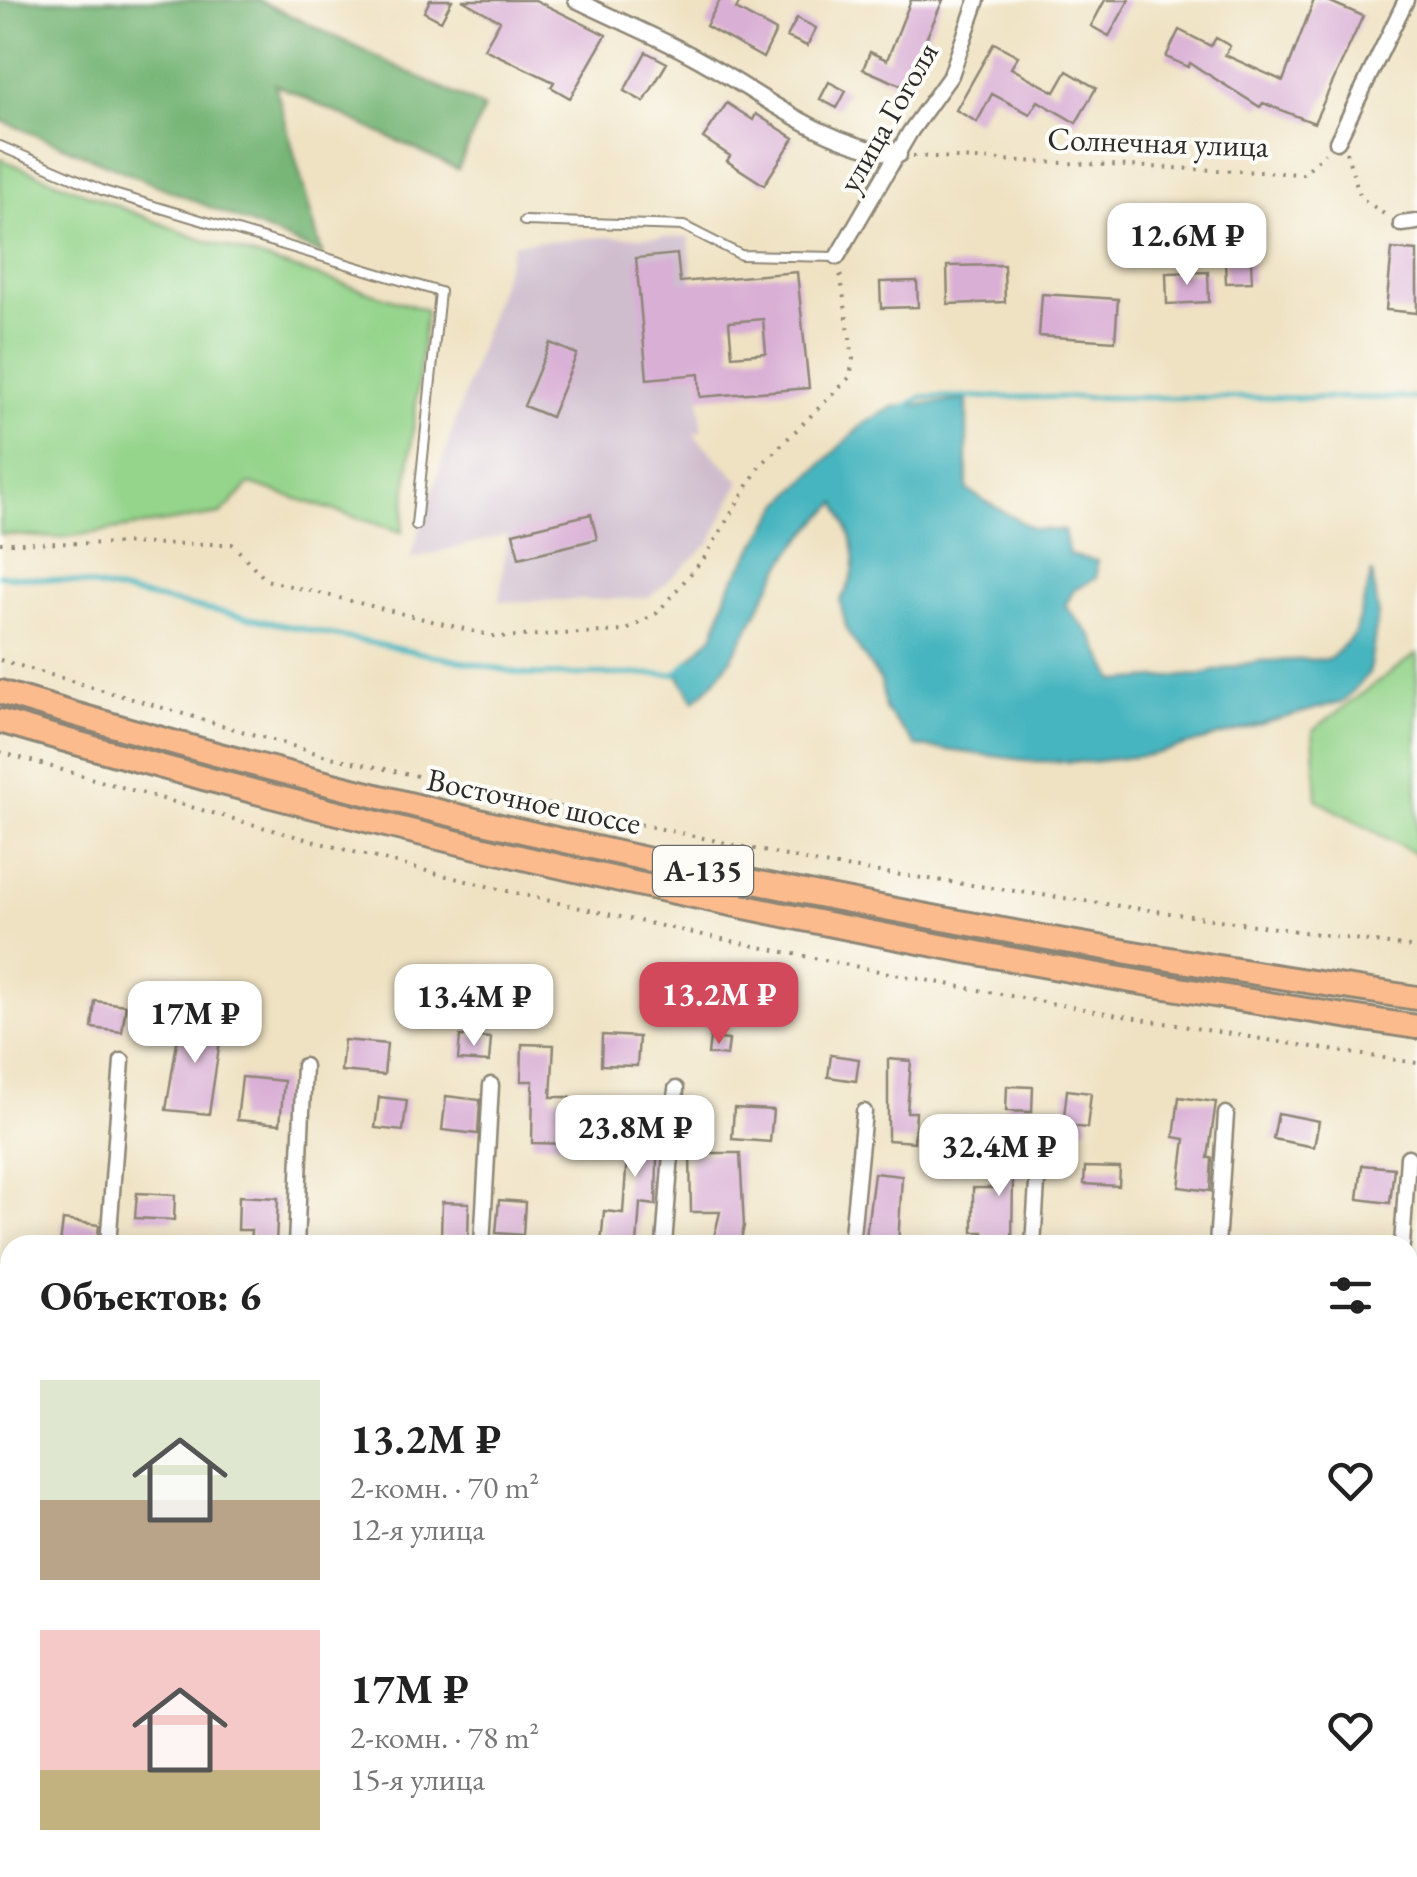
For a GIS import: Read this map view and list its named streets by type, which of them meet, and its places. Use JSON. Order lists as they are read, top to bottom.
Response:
{
  "streets": {
    "highway": ["Восточное шоссе", "А-135"],
    "street": ["улица Гоголя"],
    "path": ["Солнечная улица"]
  },
  "crossings": [
    ["улица Гоголя", "Солнечная улица"]
  ],
  "page": {
    "price": [
      "12.6M ₽",
      "13.2M ₽",
      "13.4M ₽",
      "17M ₽",
      "23.8M ₽",
      "32.4M ₽"
    ],
    "heading": "Объектов: 6",
    "list": [
      {
        "name": "13.2M ₽",
        "note": "2-комн. · 70 m² · 12-я улица"
      },
      {
        "name": "17M ₽",
        "note": "2-комн. · 78 m² · 15-я улица"
      }
    ]
  }
}
